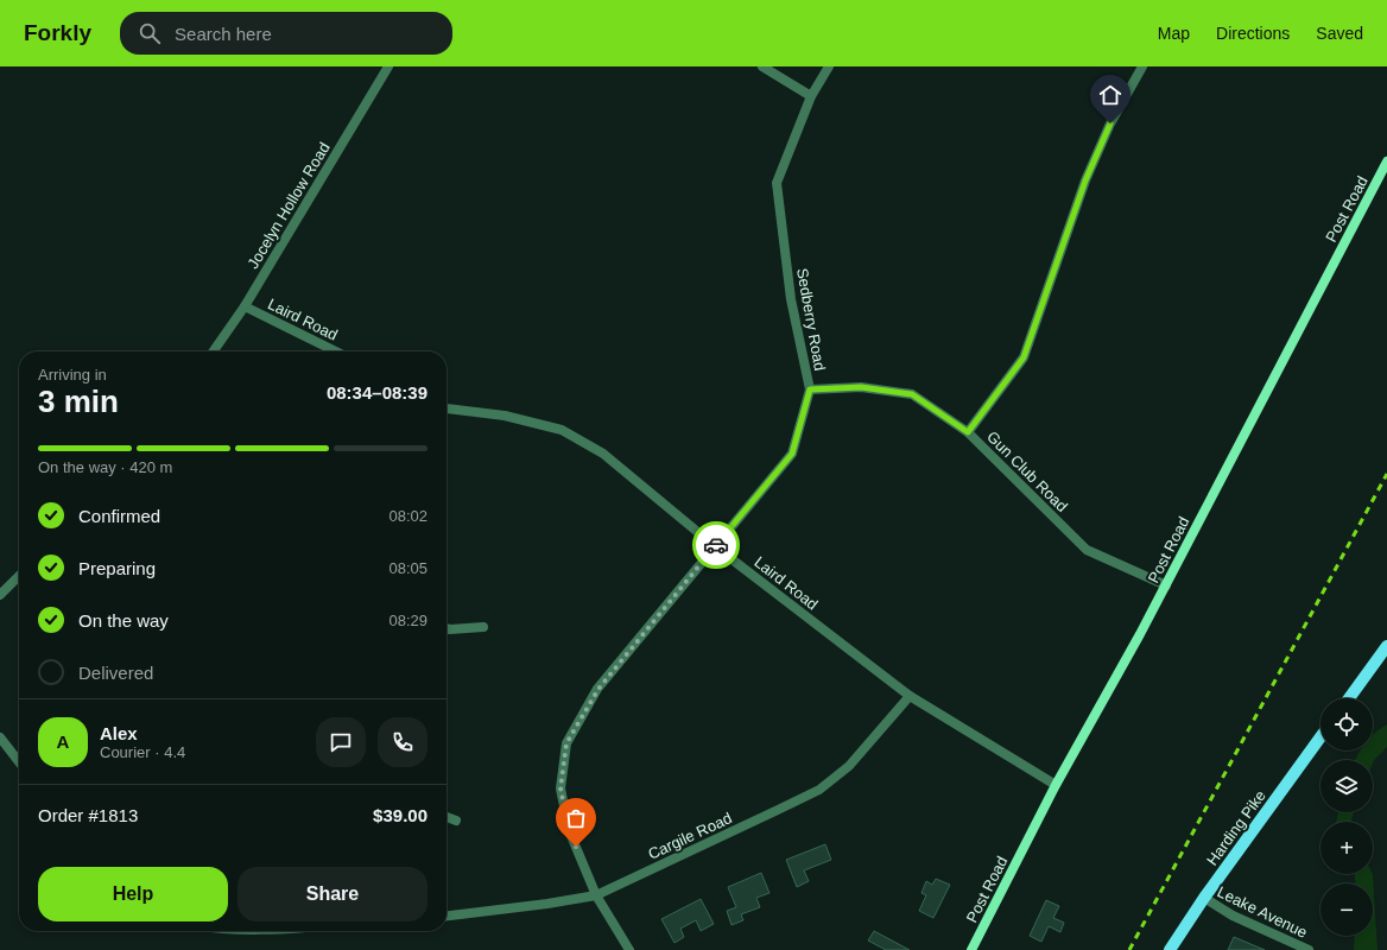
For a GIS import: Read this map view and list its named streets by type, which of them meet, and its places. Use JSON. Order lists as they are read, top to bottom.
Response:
{
  "streets": {
    "main road": ["Harding Pike"],
    "street": [
      "Jocelyn Hollow Road",
      "Post Road",
      "Laird Road",
      "Sedberry Road",
      "Gun Club Road",
      "Cargile Road",
      "Leake Avenue"
    ]
  },
  "crossings": [
    ["Jocelyn Hollow Road", "Laird Road"],
    ["Post Road", "Laird Road"],
    ["Post Road", "Gun Club Road"],
    ["Laird Road", "Sedberry Road"],
    ["Laird Road", "Cargile Road"],
    ["Sedberry Road", "Gun Club Road"],
    ["Sedberry Road", "Cargile Road"],
    ["Harding Pike", "Leake Avenue"]
  ],
  "page": {
    "header": "Forkly",
    "search": "Search here",
    "nav": ["Map", "Directions", "Saved"],
    "heading": ["3 min", "Arriving in", "08:34–08:39"],
    "panel": [
      "Alex",
      "Courier · 4.4",
      "Order #1813",
      "$39.00"
    ],
    "bar": "On the way · 420 m",
    "list": [
      ["Confirmed", "08:02"],
      ["Preparing", "08:05"],
      ["On the way", "08:29"],
      "Delivered"
    ],
    "map_buttons": ["+", "−"],
    "round": "A",
    "buttons": ["Help", "Share"]
  }
}
